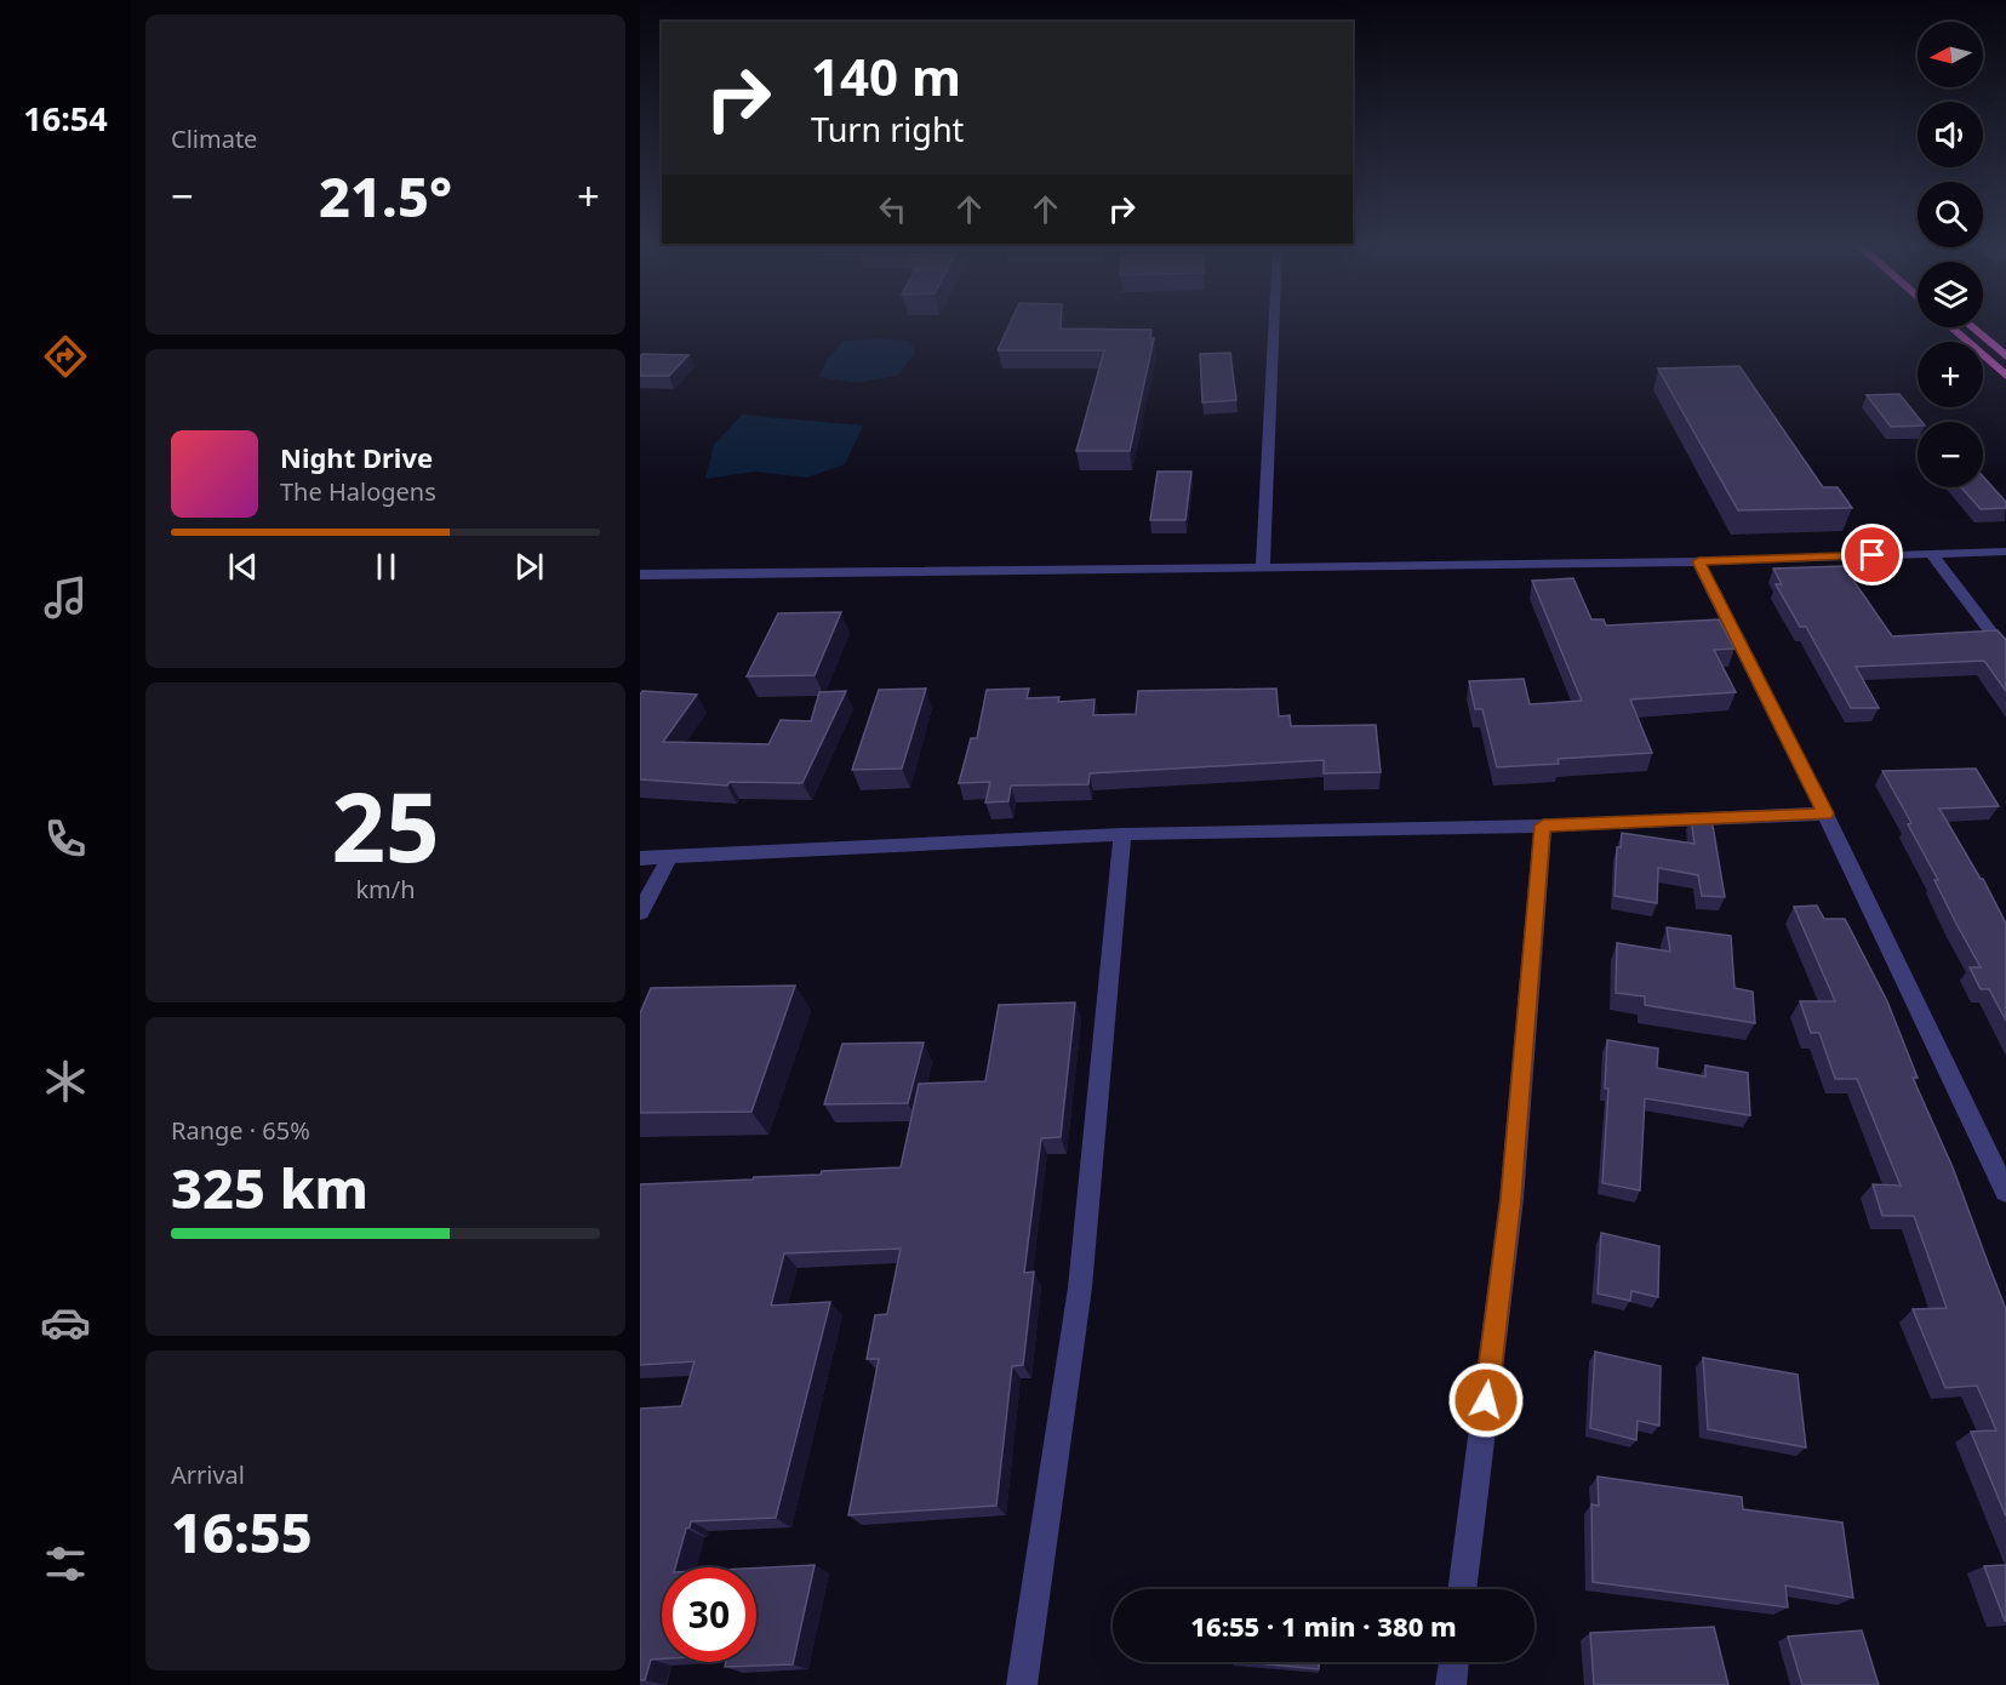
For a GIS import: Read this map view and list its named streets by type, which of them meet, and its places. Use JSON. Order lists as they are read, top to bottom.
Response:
{
  "north": "left",
  "page": {
    "tabs": "16:54",
    "tile": [
      "Climate",
      ["25", "km/h"],
      ["Range · 65%", "325 km"],
      ["Arrival", "16:55"]
    ],
    "map_buttons": ["+", "−"],
    "turn": ["140 m", "Turn right"],
    "heat": ["−", "21.5°", "+"],
    "song": ["Night Drive", "The Halogens"],
    "limit": "30",
    "trip": "16:55 · 1 min · 380 m"
  }
}
